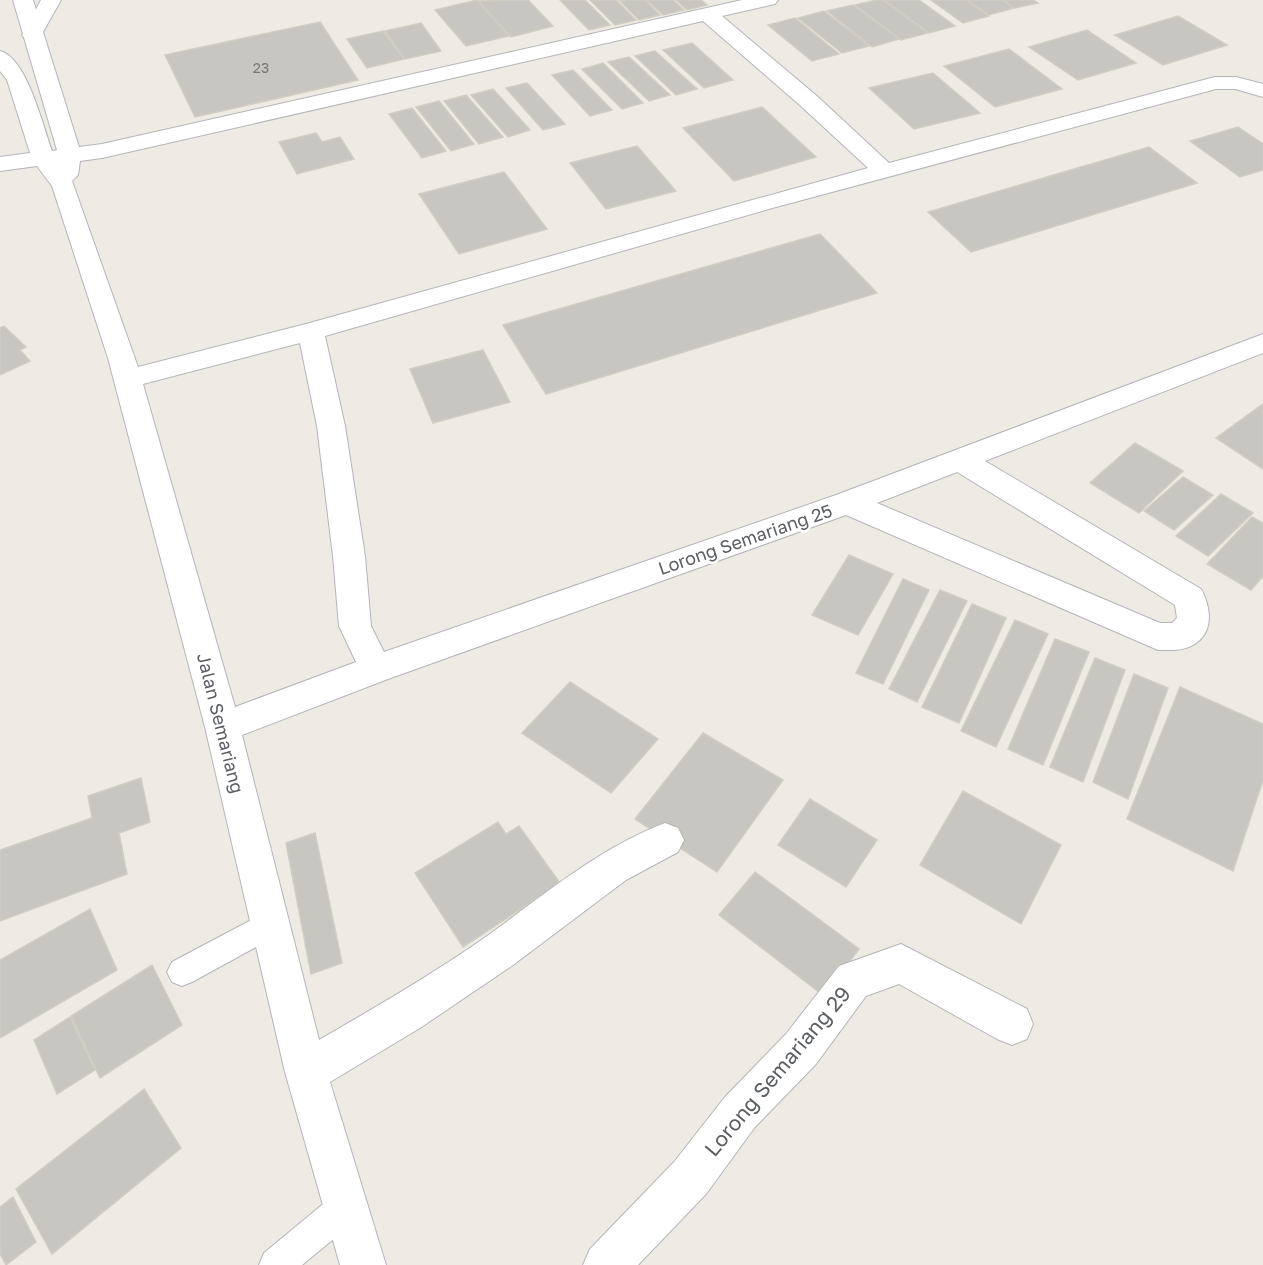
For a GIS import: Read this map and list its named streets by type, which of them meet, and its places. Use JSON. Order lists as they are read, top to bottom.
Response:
{
  "streets": {
    "street": ["Lorong Semariang 25", "Jalan Semariang", "Lorong Semariang 29"]
  },
  "crossings": [
    ["Lorong Semariang 25", "Jalan Semariang"]
  ],
  "house_numbers": ["23"]
}
